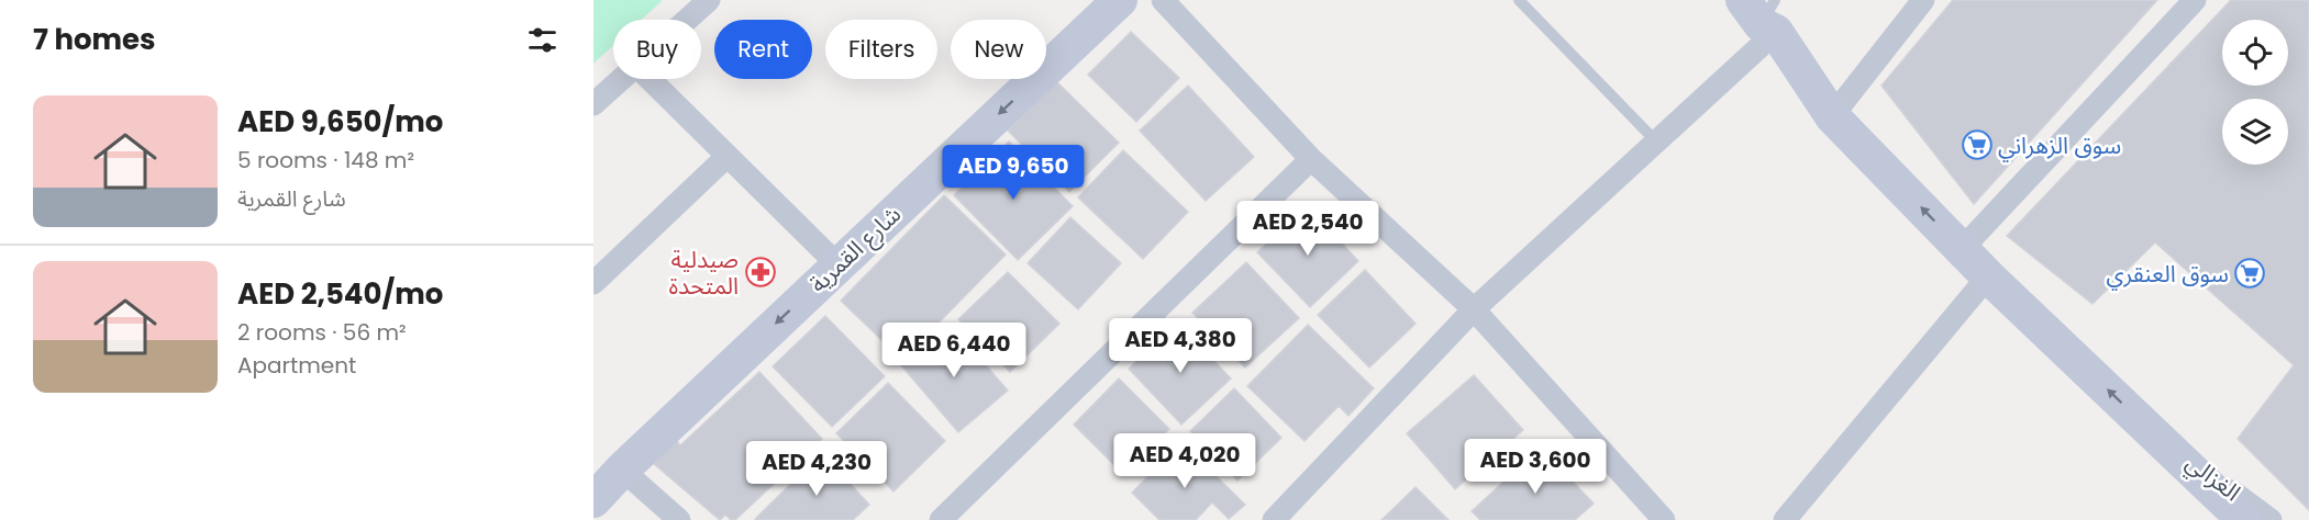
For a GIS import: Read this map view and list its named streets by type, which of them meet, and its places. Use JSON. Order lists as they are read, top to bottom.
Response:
{
  "streets": {
    "street": ["شارع القمرية", "الغزالي"]
  },
  "places": {
    "supermarket": ["سوق الزهراني", "سوق العنقري"],
    "pharmacy": ["صيدلية المتحدة"]
  },
  "page": {
    "heading": "7 homes",
    "chip": [
      "Buy",
      "Rent",
      "Filters",
      "New"
    ],
    "list": [
      {
        "name": "AED 9,650/mo",
        "note": "5 rooms · 148 m² · شارع القمرية"
      },
      {
        "name": "AED 2,540/mo",
        "note": "2 rooms · 56 m² · Apartment"
      }
    ],
    "price": [
      "AED 9,650",
      "AED 2,540",
      "AED 4,380",
      "AED 6,440",
      "AED 4,020",
      "AED 3,600",
      "AED 4,230"
    ]
  }
}
